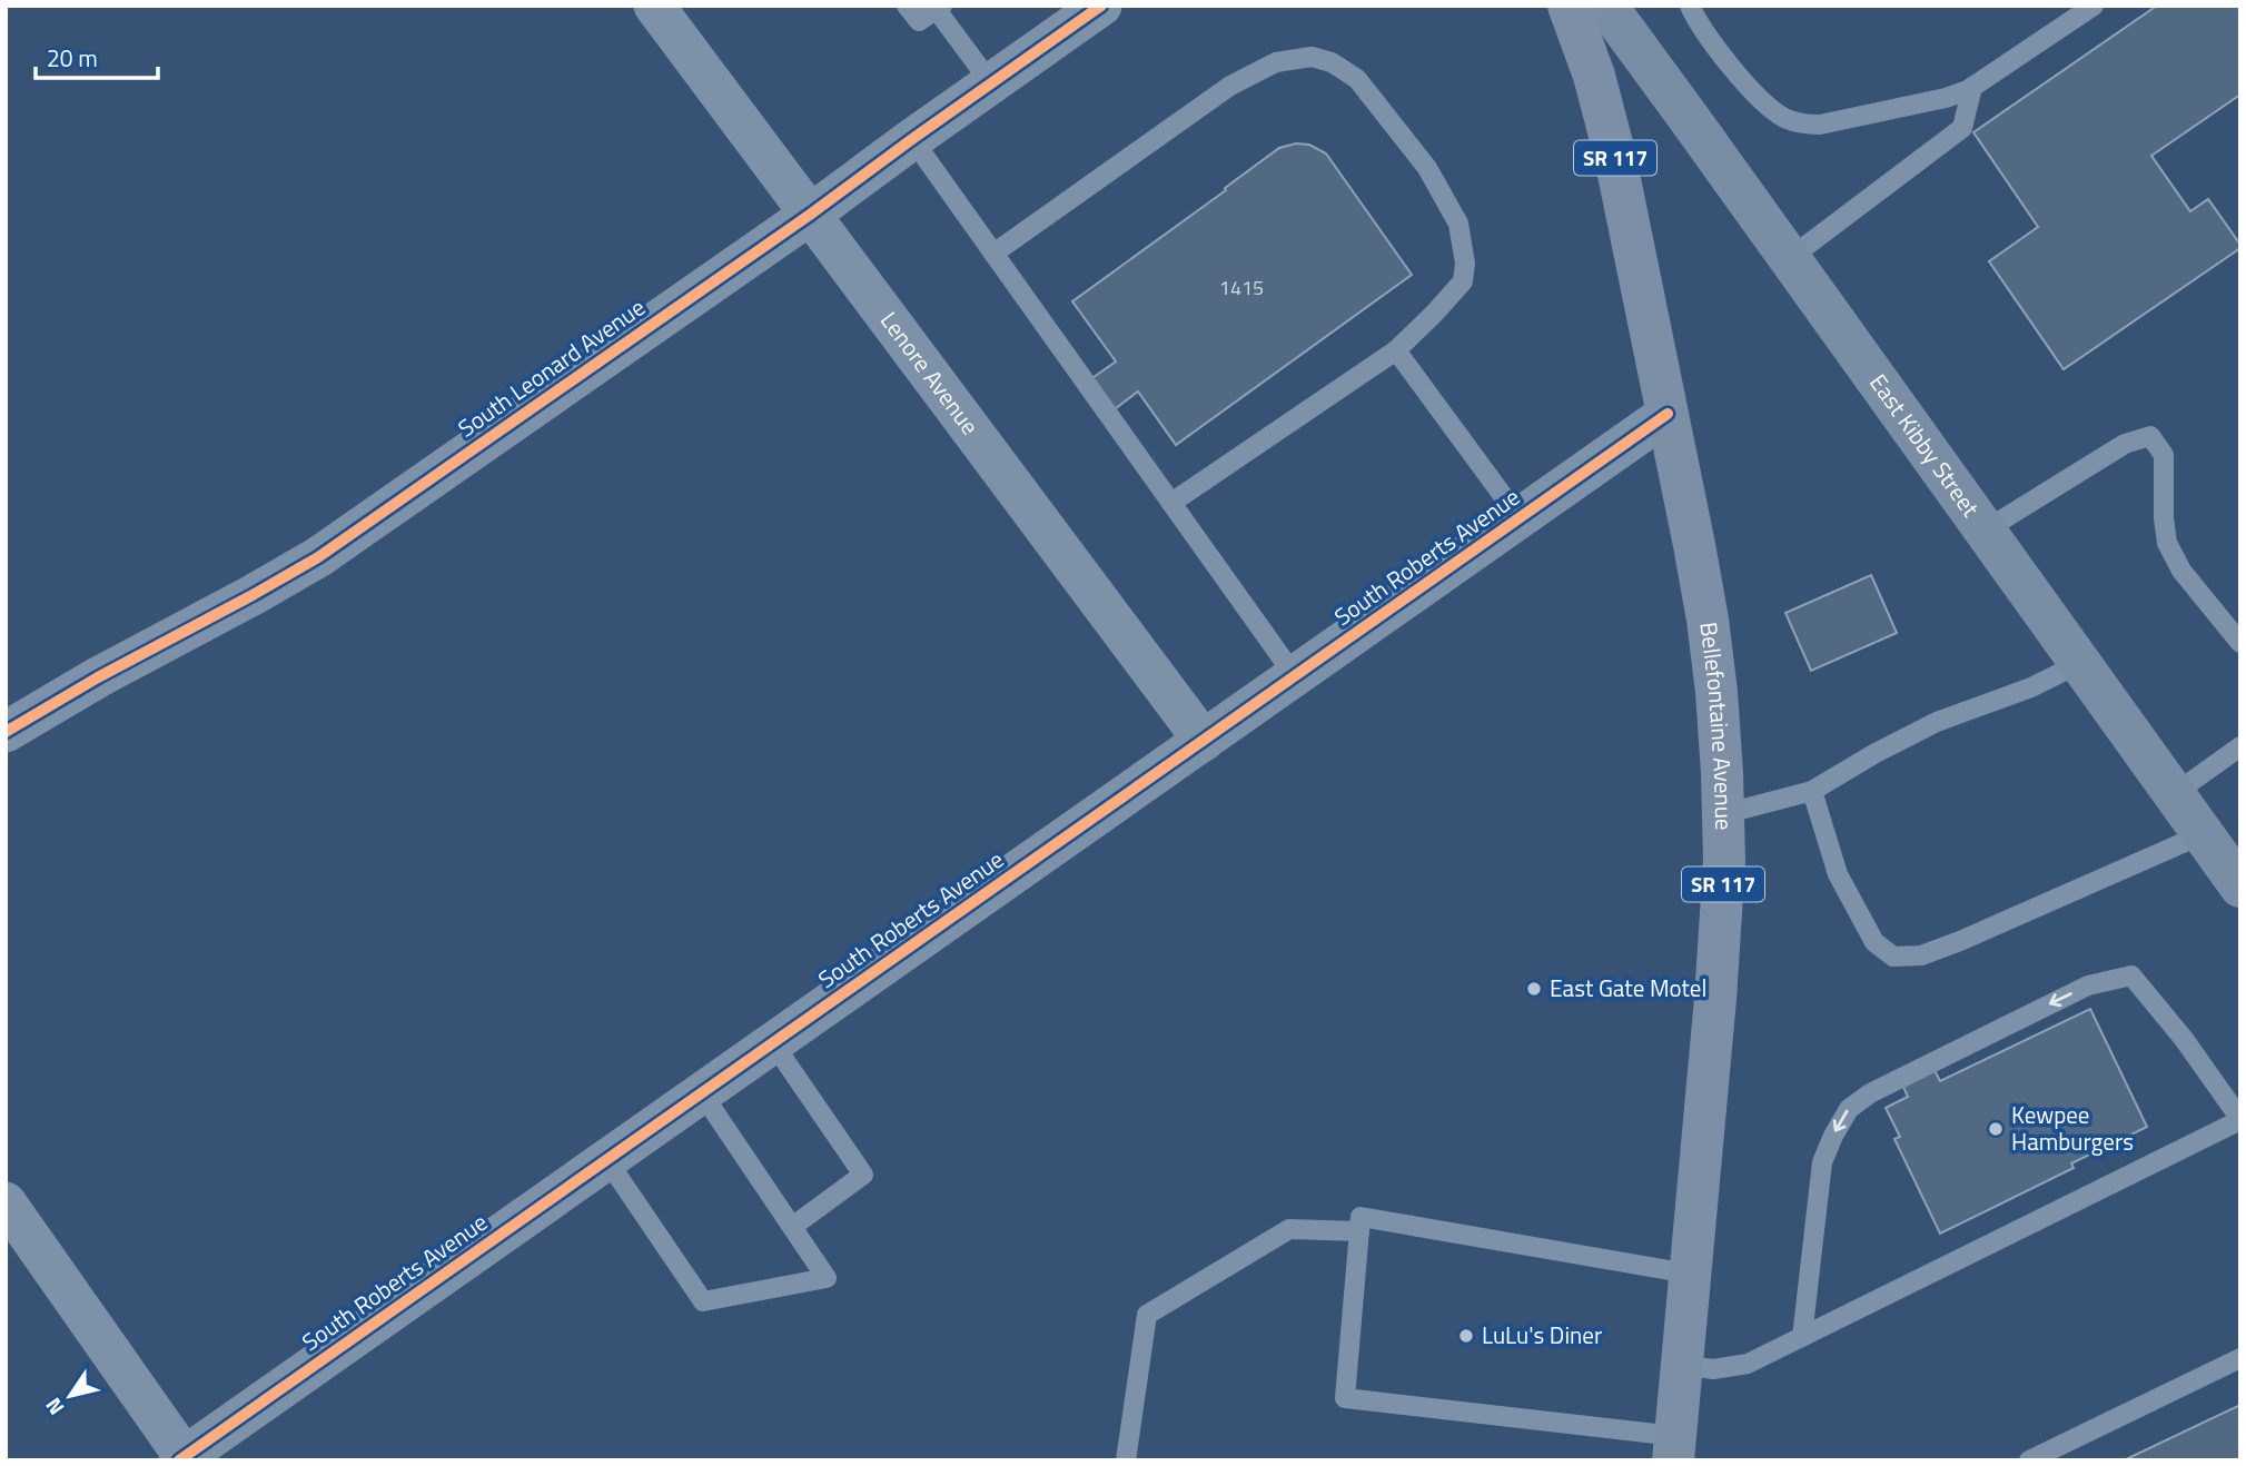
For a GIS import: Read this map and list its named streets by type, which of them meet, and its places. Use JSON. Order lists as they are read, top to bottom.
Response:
{
  "streets": {
    "main road": ["SR 117", "Bellefontaine Avenue"],
    "street": [
      "South Leonard Avenue",
      "Lenore Avenue",
      "East Kibby Street",
      "South Roberts Avenue"
    ]
  },
  "crossings": [
    ["South Leonard Avenue", "Lenore Avenue"],
    ["Lenore Avenue", "South Roberts Avenue"],
    ["South Roberts Avenue", "Bellefontaine Avenue"]
  ],
  "places": ["East Gate Motel", "Kewpee Hamburgers", "LuLu's Diner"],
  "house_numbers": ["1415"],
  "scale_bar": "20 m",
  "north": "bottom left"
}
